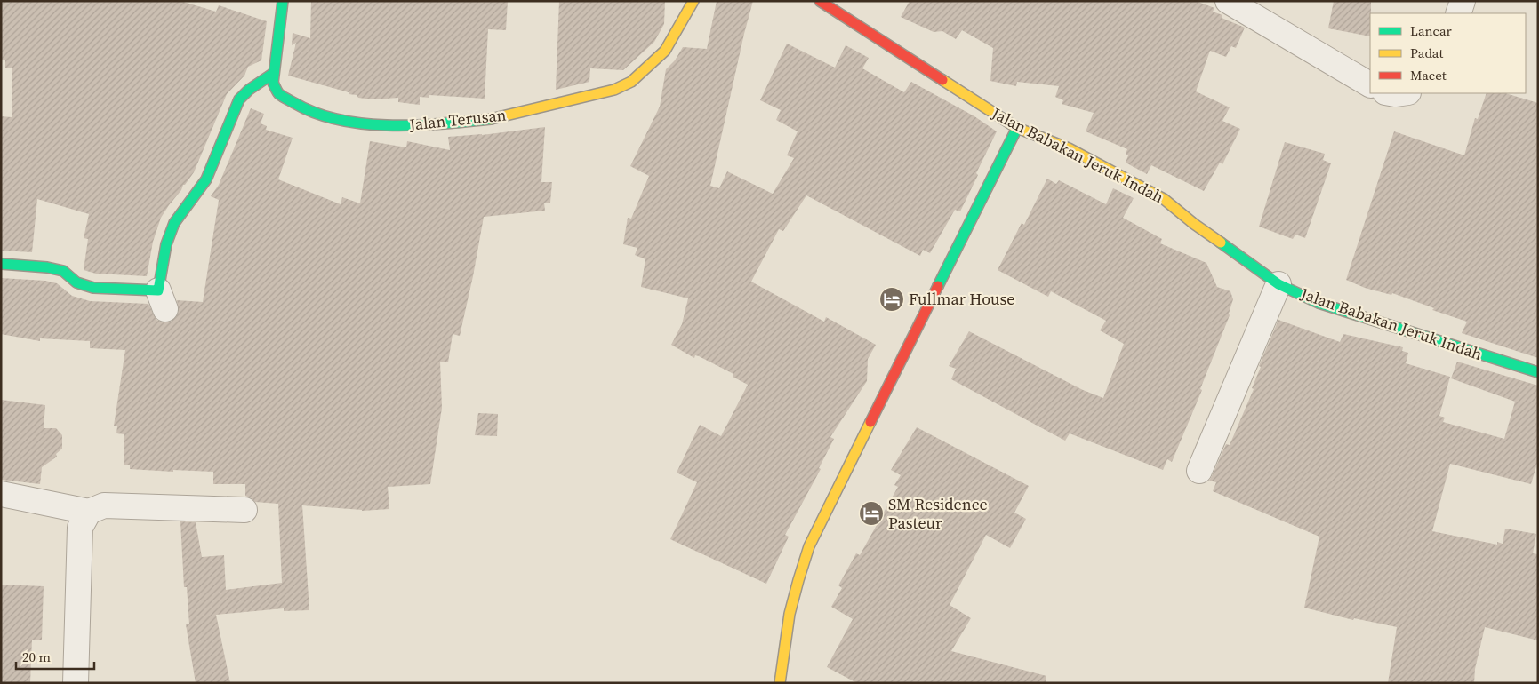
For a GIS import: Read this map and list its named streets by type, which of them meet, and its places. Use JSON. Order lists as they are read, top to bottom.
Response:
{
  "streets": {
    "street": ["Jalan Terusan", "Jalan Babakan Jeruk Indah"]
  },
  "places": {
    "hotel": ["Fullmar House", "SM Residence Pasteur"]
  },
  "legend": ["Lancar", "Padat", "Macet"],
  "scale_bar": "20 m"
}
